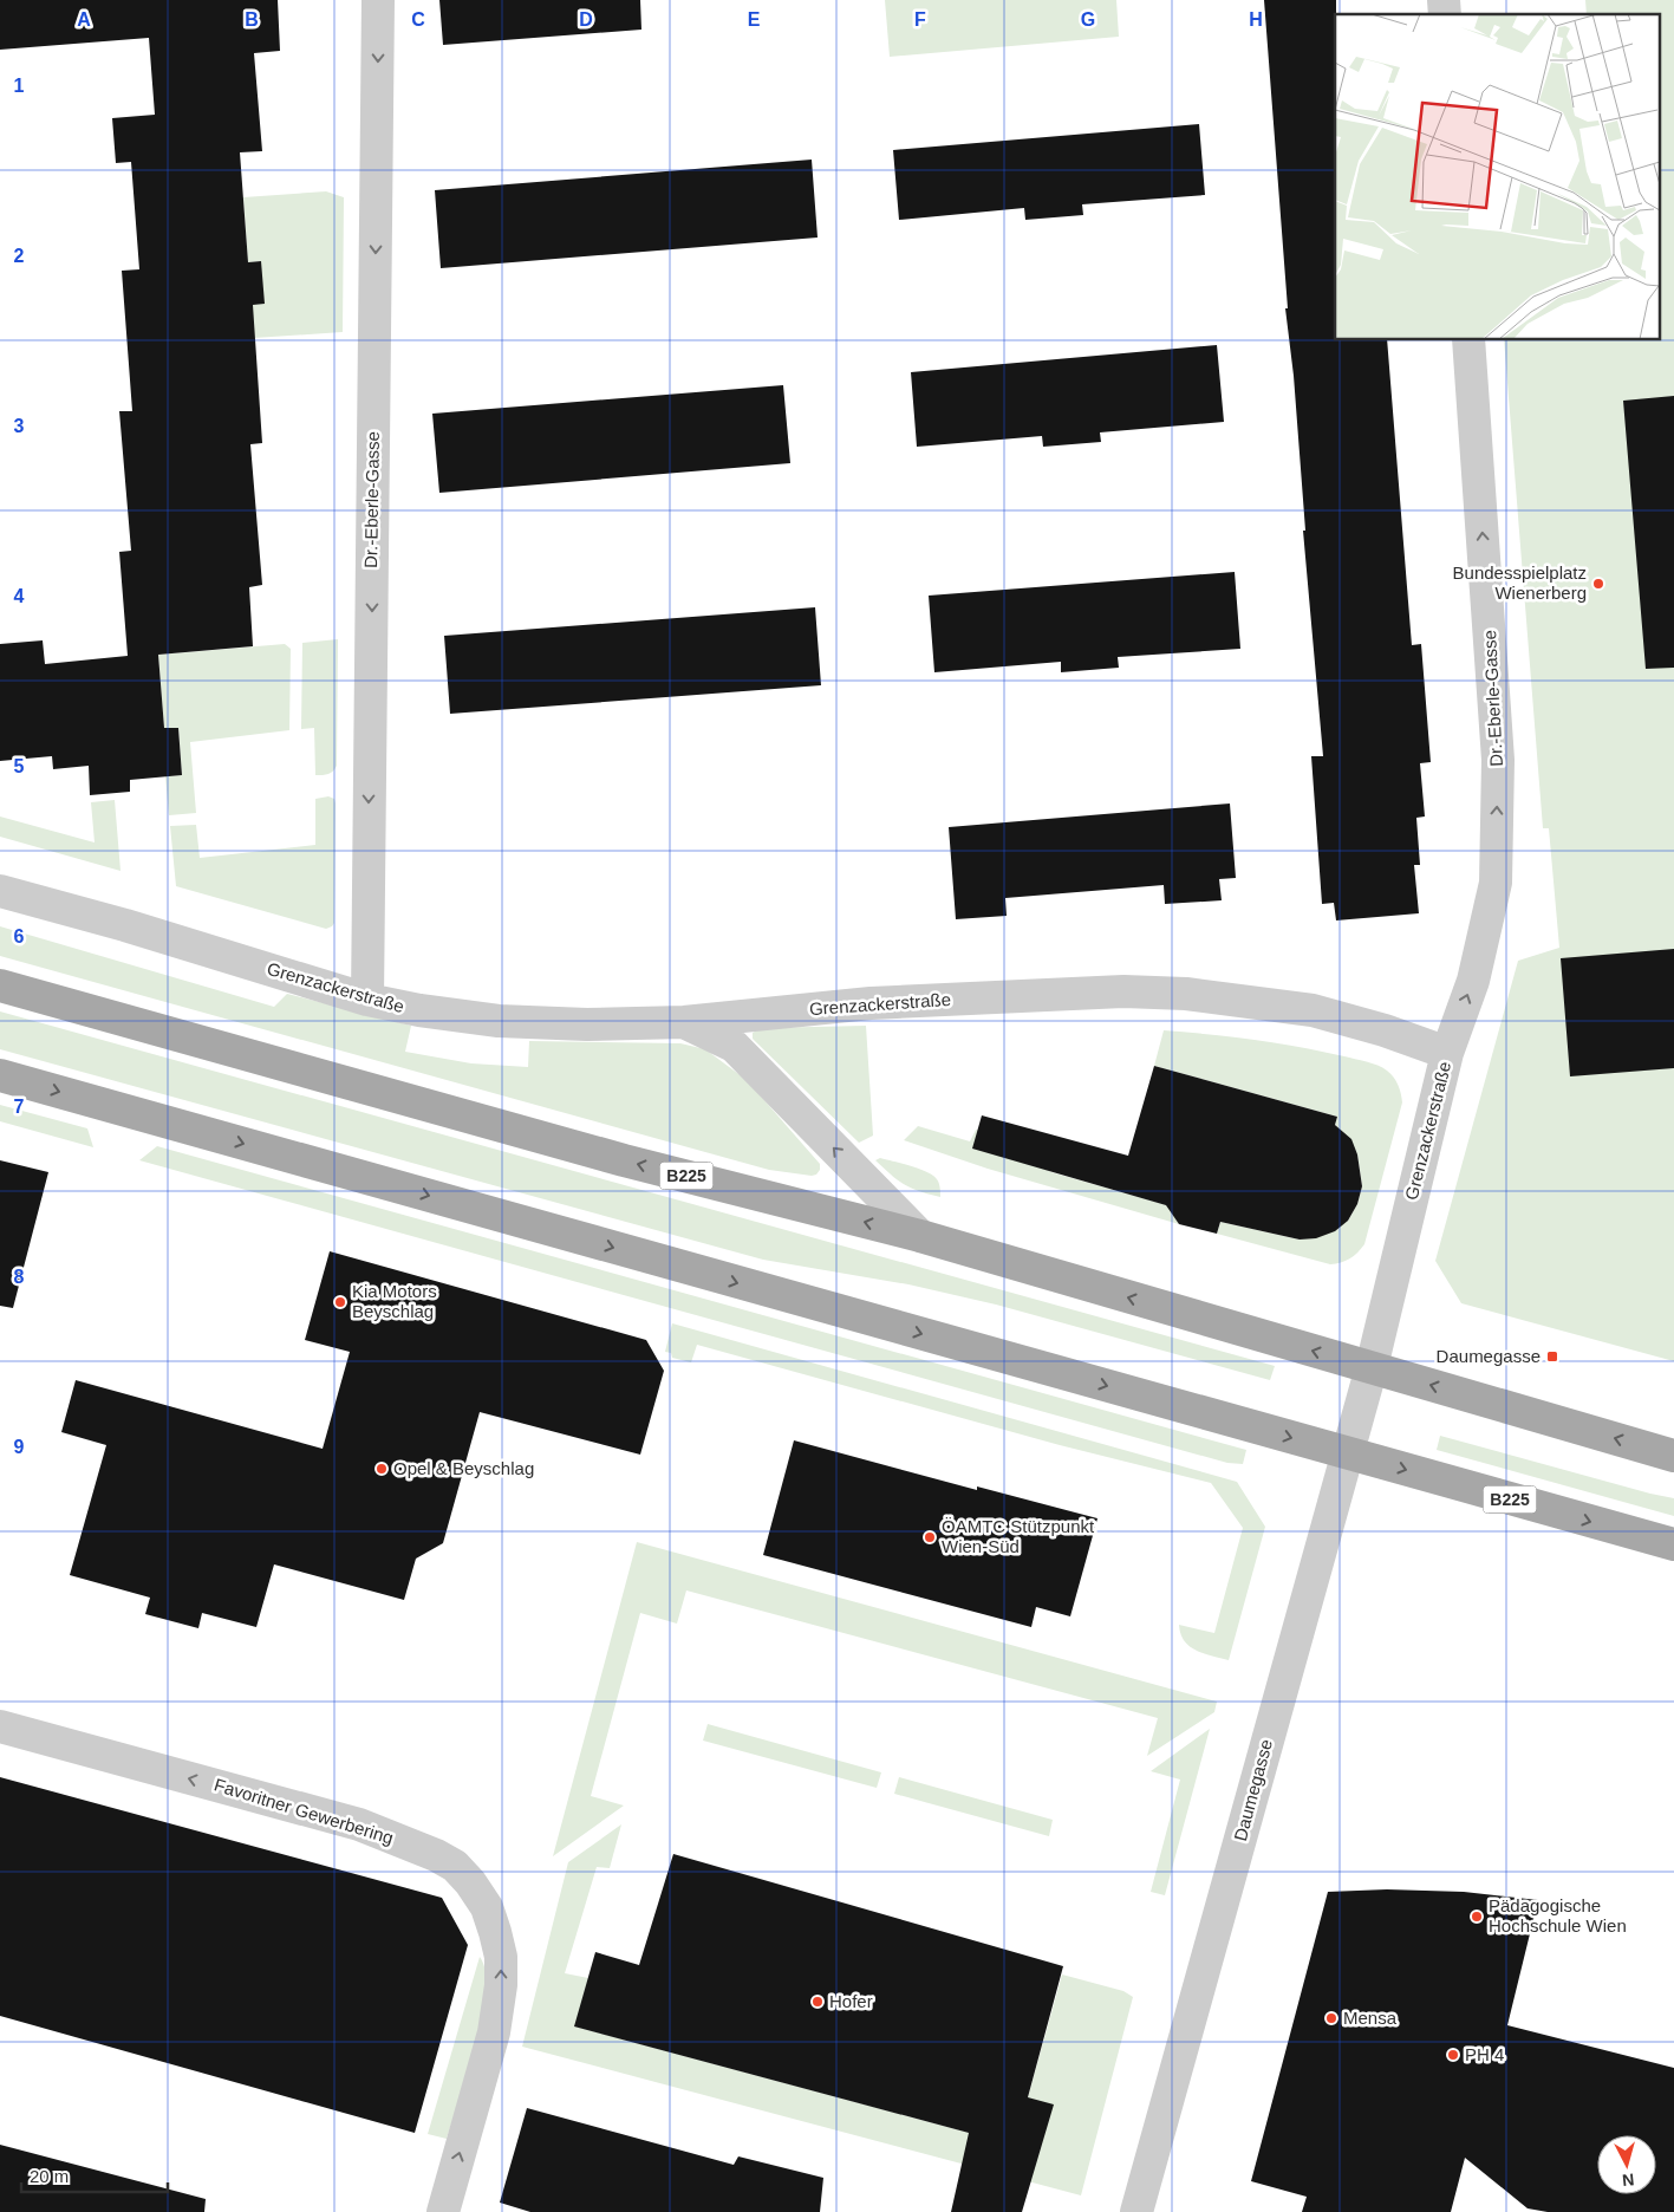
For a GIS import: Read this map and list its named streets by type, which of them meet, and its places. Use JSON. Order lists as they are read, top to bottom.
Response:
{
  "streets": {
    "main road": ["B225"],
    "street": [
      "Dr.-Eberle-Gasse",
      "Grenzackerstraße",
      "Daumegasse",
      "Favoritner Gewerbering"
    ]
  },
  "crossings": [
    ["Dr.-Eberle-Gasse", "Grenzackerstraße"],
    ["Grenzackerstraße", "B225"],
    ["Grenzackerstraße", "Daumegasse"],
    ["B225", "Daumegasse"]
  ],
  "places": {
    "other": [
      "Bundesspielplatz Wienerberg",
      "Kia Motors Beyschlag",
      "Opel & Beyschlag",
      "ÖAMTC Stützpunkt Wien-Süd",
      "Pädagogische Hochschule Wien",
      "Hofer",
      "Mensa",
      "PH 4"
    ],
    "transit": ["Daumegasse"]
  },
  "scale_bar": "20 m",
  "north": "bottom",
  "grid": {
    "columns": [
      "A",
      "B",
      "C",
      "D",
      "E",
      "F",
      "G",
      "H"
    ],
    "rows": [
      "1",
      "2",
      "3",
      "4",
      "5",
      "6",
      "7",
      "8",
      "9"
    ]
  }
}
